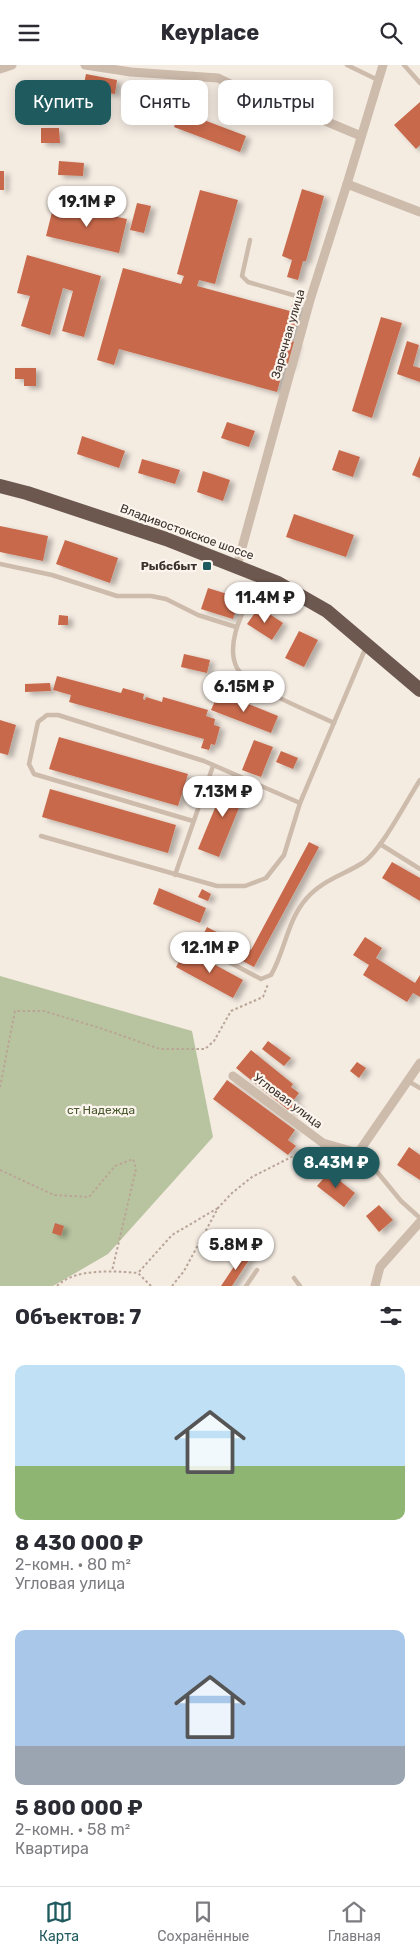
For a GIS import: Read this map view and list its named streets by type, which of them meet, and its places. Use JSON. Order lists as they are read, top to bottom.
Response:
{
  "streets": {
    "highway": ["Владивостокское шоссе"],
    "street": ["Заречная улица", "Угловая улица"]
  },
  "crossings": [
    ["Заречная улица", "Владивостокское шоссе"]
  ],
  "parks": ["ст Надежда"],
  "places": {
    "transit": ["Рыбсбыт"]
  },
  "page": {
    "header": "Keyplace",
    "chip": ["Купить", "Снять", "Фильтры"],
    "price": [
      "19.1M ₽",
      "11.4M ₽",
      "6.15M ₽",
      "7.13M ₽",
      "12.1M ₽",
      "8.43M ₽",
      "5.8M ₽"
    ],
    "heading": "Объектов: 7",
    "list": [
      {
        "name": "8 430 000 ₽",
        "note": "2-комн. · 80 m² · Угловая улица"
      },
      {
        "name": "5 800 000 ₽",
        "note": "2-комн. · 58 m² · Квартира"
      }
    ],
    "tabs": ["Карта", "Сохранённые", "Главная"]
  }
}
